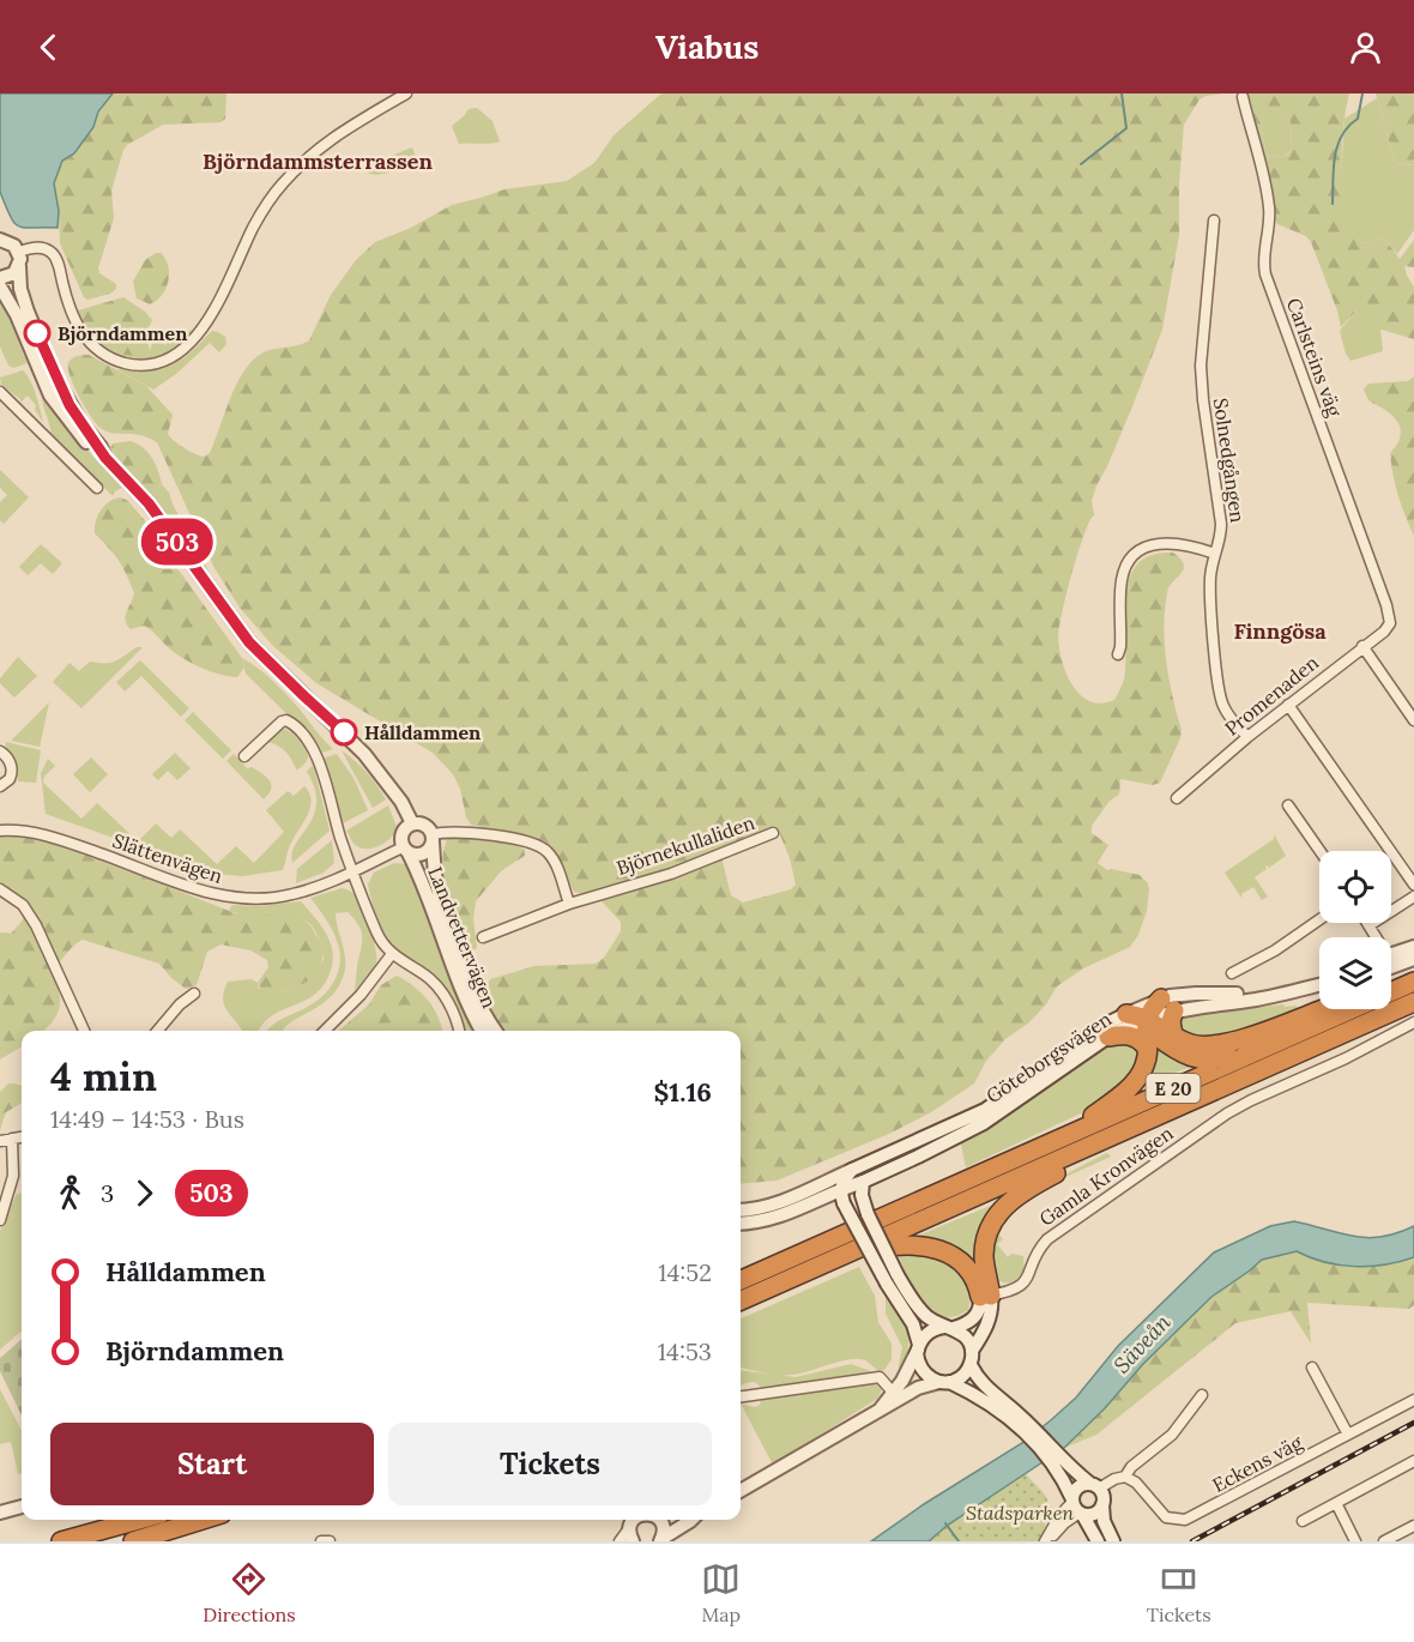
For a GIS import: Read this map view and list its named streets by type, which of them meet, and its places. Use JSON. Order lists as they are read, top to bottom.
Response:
{
  "streets": {
    "highway": ["E 20"],
    "street": [
      "Carlsteins väg",
      "Solnedgången",
      "Promenaden",
      "Björnekullaliden",
      "Slättenvägen",
      "Landvettervägen",
      "Göteborgsvägen",
      "Gamla Kronvägen",
      "Eckens väg"
    ]
  },
  "crossings": [
    ["Carlsteins väg", "Promenaden"],
    ["Solnedgången", "Promenaden"],
    ["Slättenvägen", "Landvettervägen"]
  ],
  "districts": ["Björndammsterrassen", "Finngösa"],
  "water": ["Säveån"],
  "parks": ["Stadsparken"],
  "places": ["Björndammen", "Hålldammen"],
  "lines": ["bus line 503"],
  "page": {
    "header": "Viabus",
    "on_map": "503",
    "heading": ["4 min", "14:49 – 14:53 · Bus", "$1.16"],
    "legs": ["3", "503"],
    "list": [
      {
        "name": "Hålldammen",
        "value": "14:52"
      },
      {
        "name": "Björndammen",
        "value": "14:53"
      }
    ],
    "buttons": ["Start", "Tickets"],
    "tabs": ["Directions", "Map", "Tickets"]
  }
}
